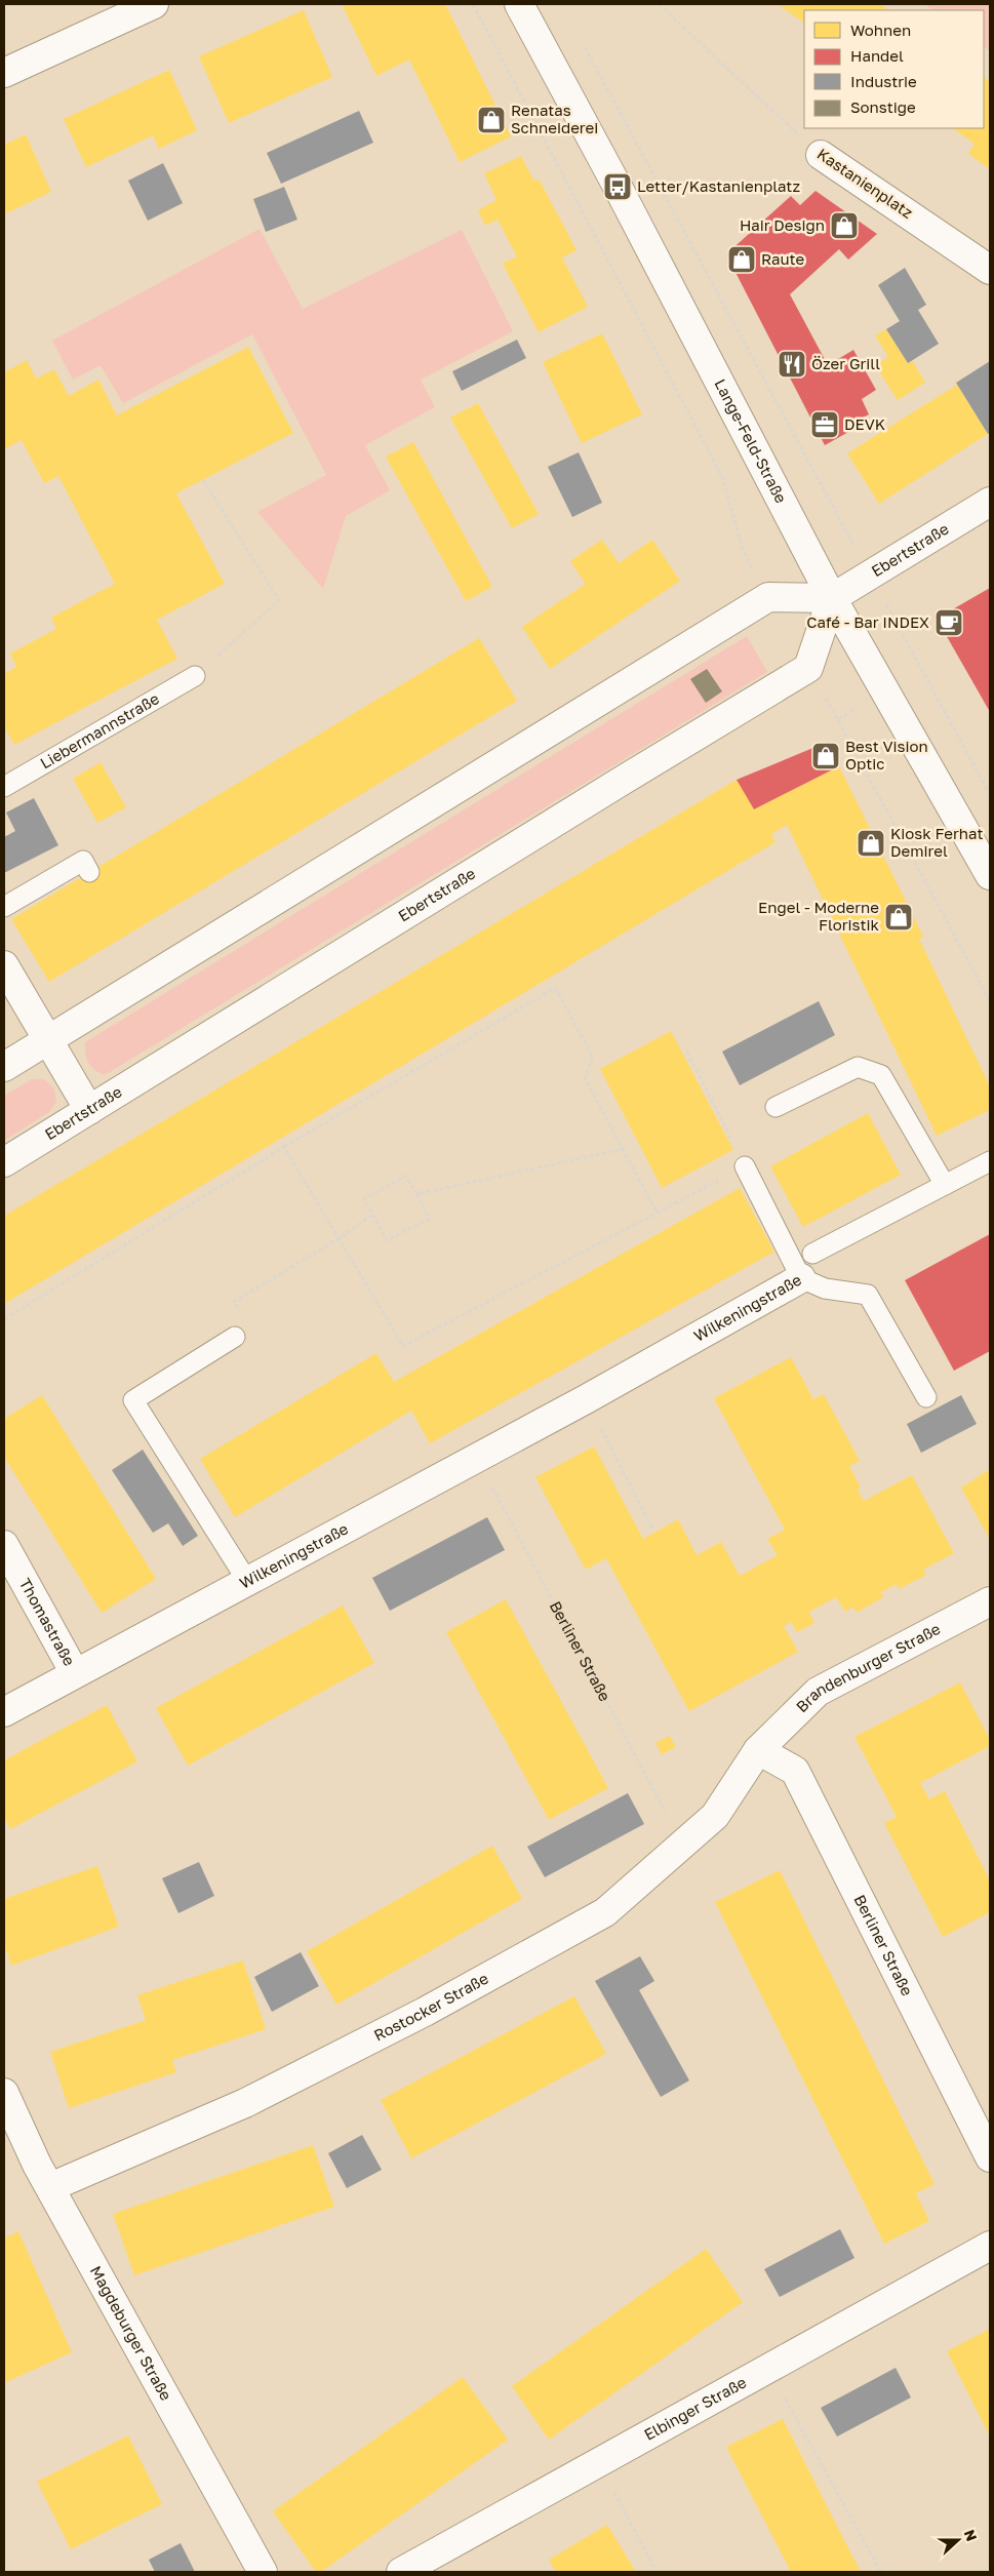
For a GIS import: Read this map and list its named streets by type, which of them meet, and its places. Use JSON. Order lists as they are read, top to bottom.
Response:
{
  "streets": {
    "street": [
      "Kastanienplatz",
      "Lange-Feld-Straße",
      "Ebertstraße",
      "Wilkeningstraße",
      "Thomastraße",
      "Berliner Straße",
      "Brandenburger Straße",
      "Rostocker Straße",
      "Magdeburger Straße",
      "Elbinger Straße"
    ],
    "lane": ["Liebermannstraße"]
  },
  "crossings": [
    ["Lange-Feld-Straße", "Ebertstraße"],
    ["Wilkeningstraße", "Thomastraße"],
    ["Wilkeningstraße", "Berliner Straße"],
    ["Berliner Straße", "Brandenburger Straße"],
    ["Berliner Straße", "Rostocker Straße"],
    ["Brandenburger Straße", "Rostocker Straße"],
    ["Rostocker Straße", "Magdeburger Straße"]
  ],
  "places": {
    "shop": [
      "Renatas Schneiderei",
      "Hair Design",
      "Raute",
      "Best Vision Optic",
      "Kiosk Ferhat Demirel",
      "Engel - Moderne Floristik"
    ],
    "bus stop": ["Letter/Kastanienplatz"],
    "restaurant": ["Özer Grill"],
    "office": ["DEVK"],
    "cafe": ["Café - Bar INDEX"]
  },
  "legend": [
    "Wohnen",
    "Handel",
    "Industrie",
    "Sonstige"
  ],
  "north": "right"
}
